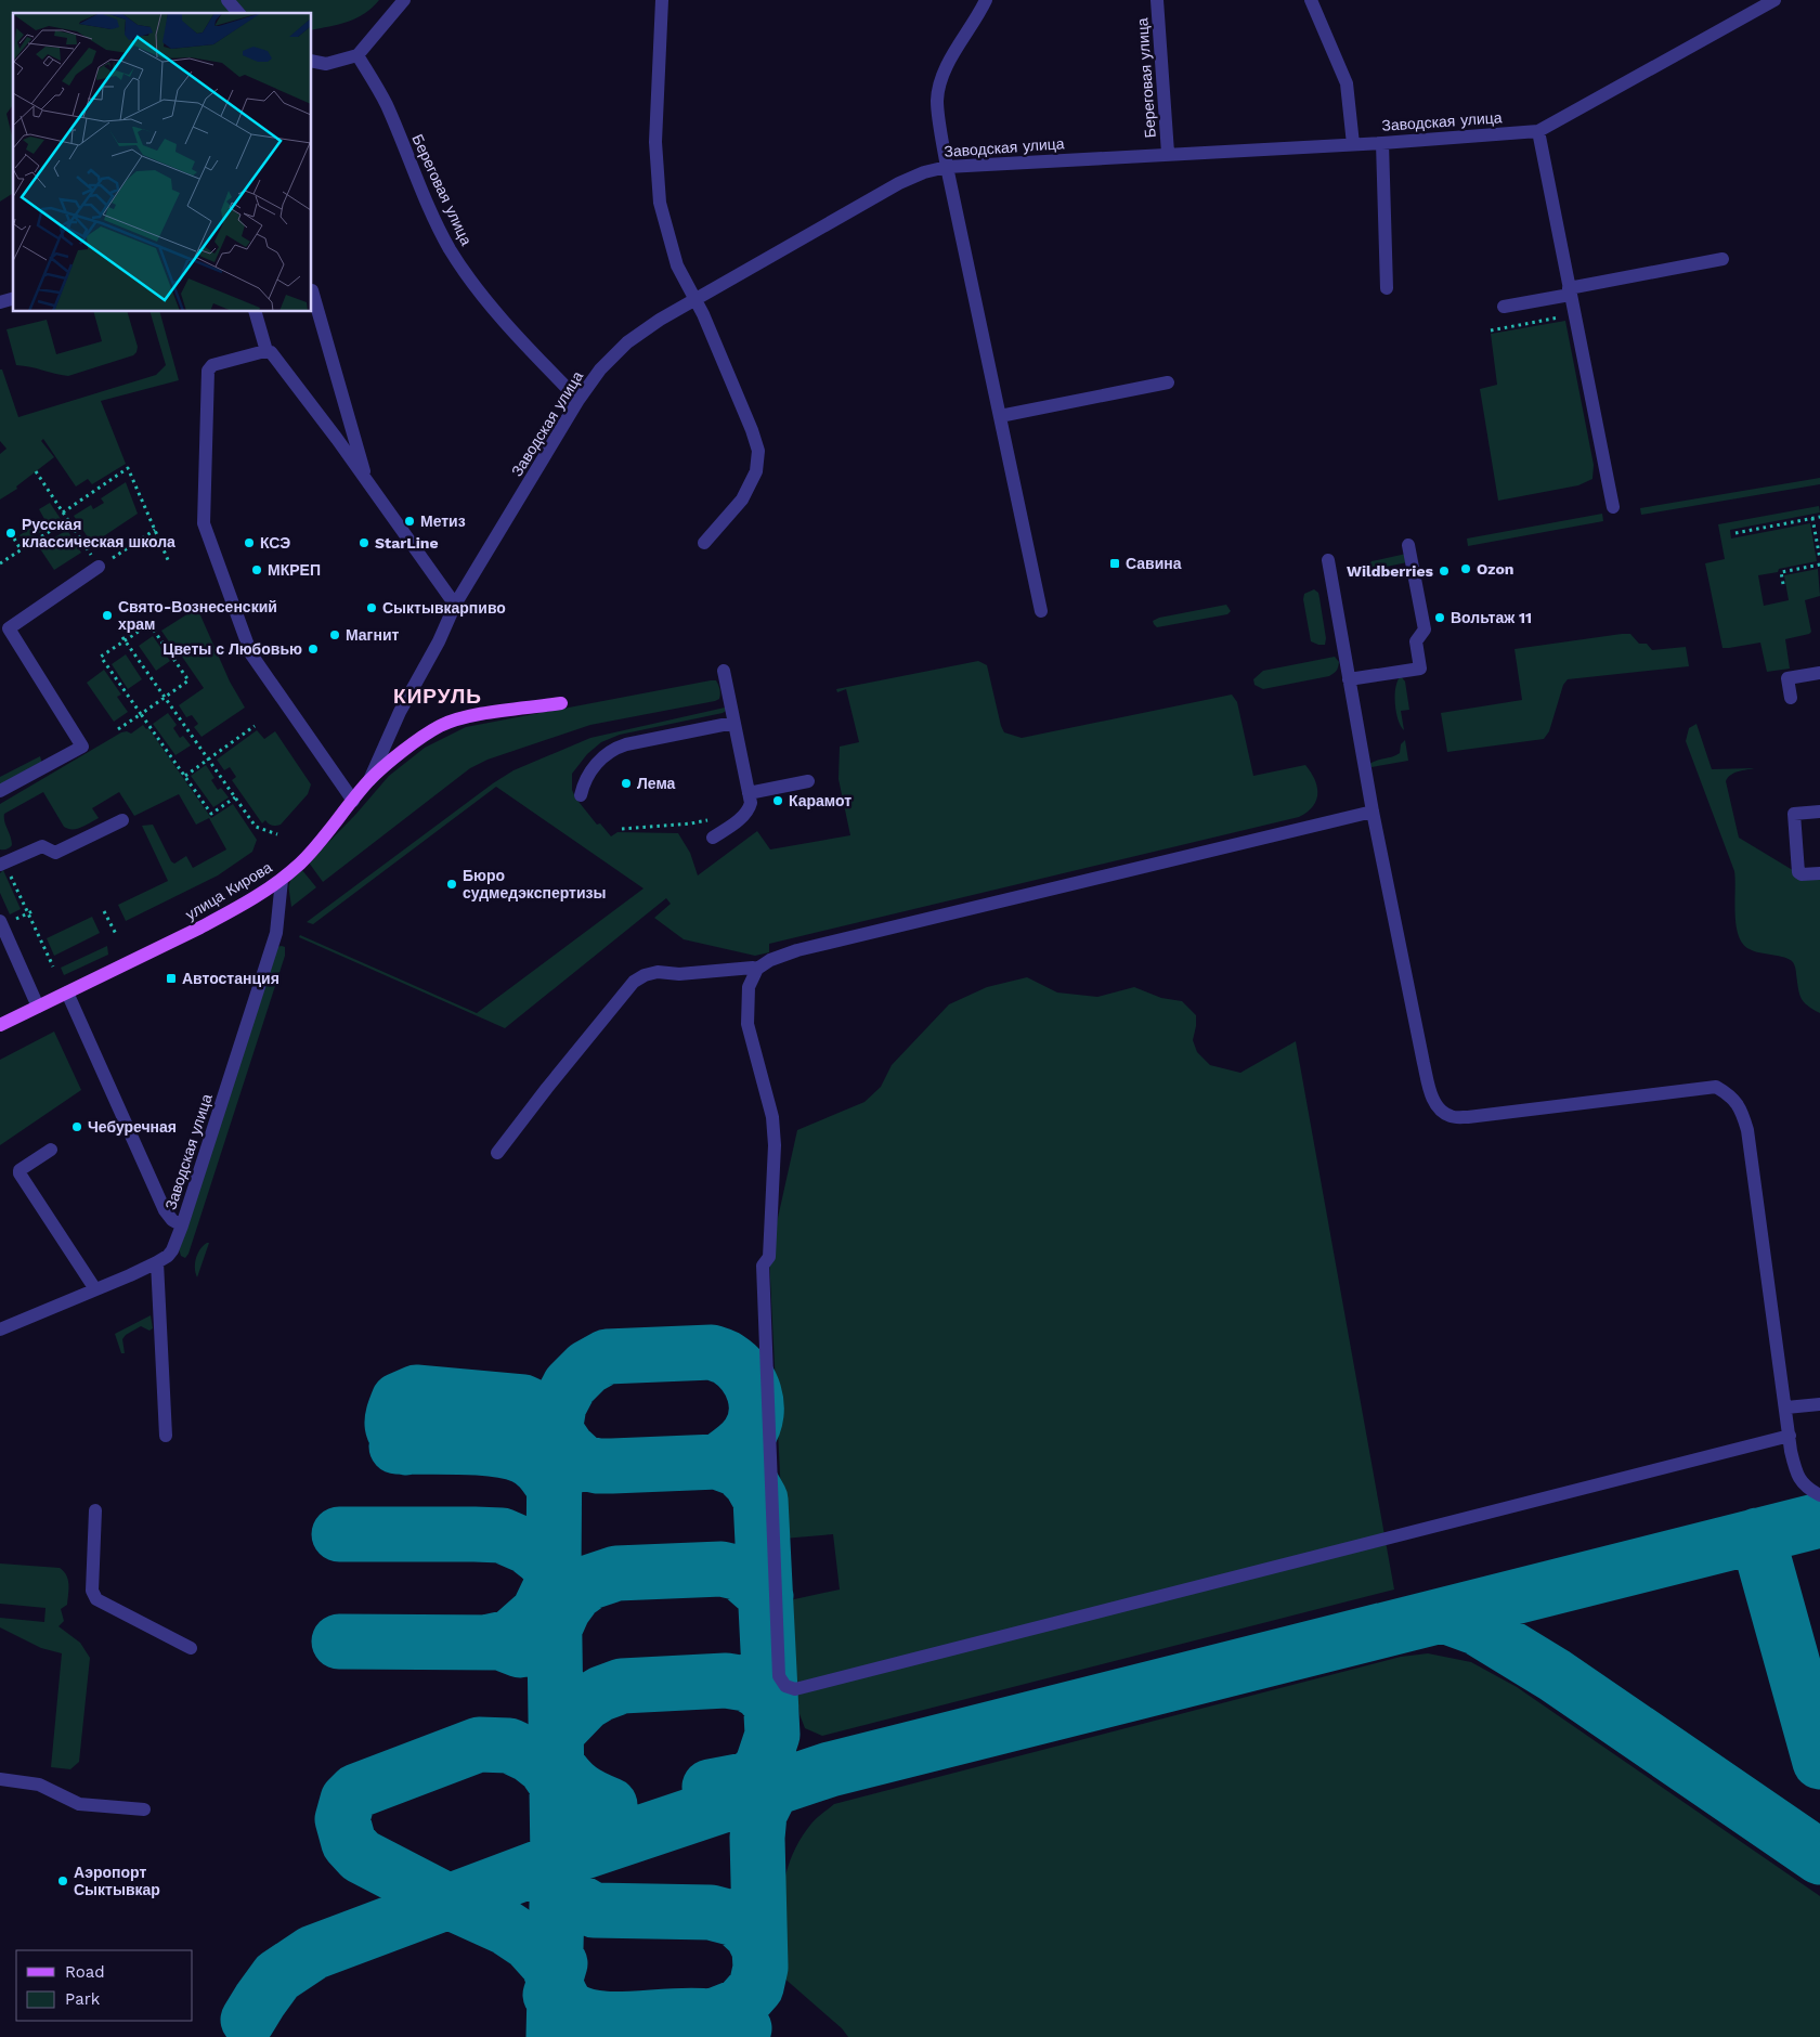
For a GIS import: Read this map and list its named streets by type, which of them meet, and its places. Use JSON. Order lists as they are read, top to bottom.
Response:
{
  "streets": {
    "main road": ["улица Кирова"],
    "street": ["Береговая улица", "Заводская улица"]
  },
  "crossings": [
    ["Береговая улица", "Заводская улица"],
    ["Заводская улица", "улица Кирова"]
  ],
  "districts": ["КИРУЛЬ"],
  "places": {
    "other": [
      "Метиз",
      "Русская классическая школа",
      "КСЭ",
      "StarLine",
      "Ozon",
      "МКРЕП",
      "Wildberries",
      "Сыктывкарпиво",
      "Свято-Вознесенский храм",
      "Вольтаж 11",
      "Магнит",
      "Цветы с Любовью",
      "Лема",
      "Карамот",
      "Бюро судмедэкспертизы",
      "Чебуречная",
      "Аэропорт Сыктывкар"
    ],
    "transit": ["Савина", "Автостанция"]
  },
  "legend": ["Road", "Park"]
}
